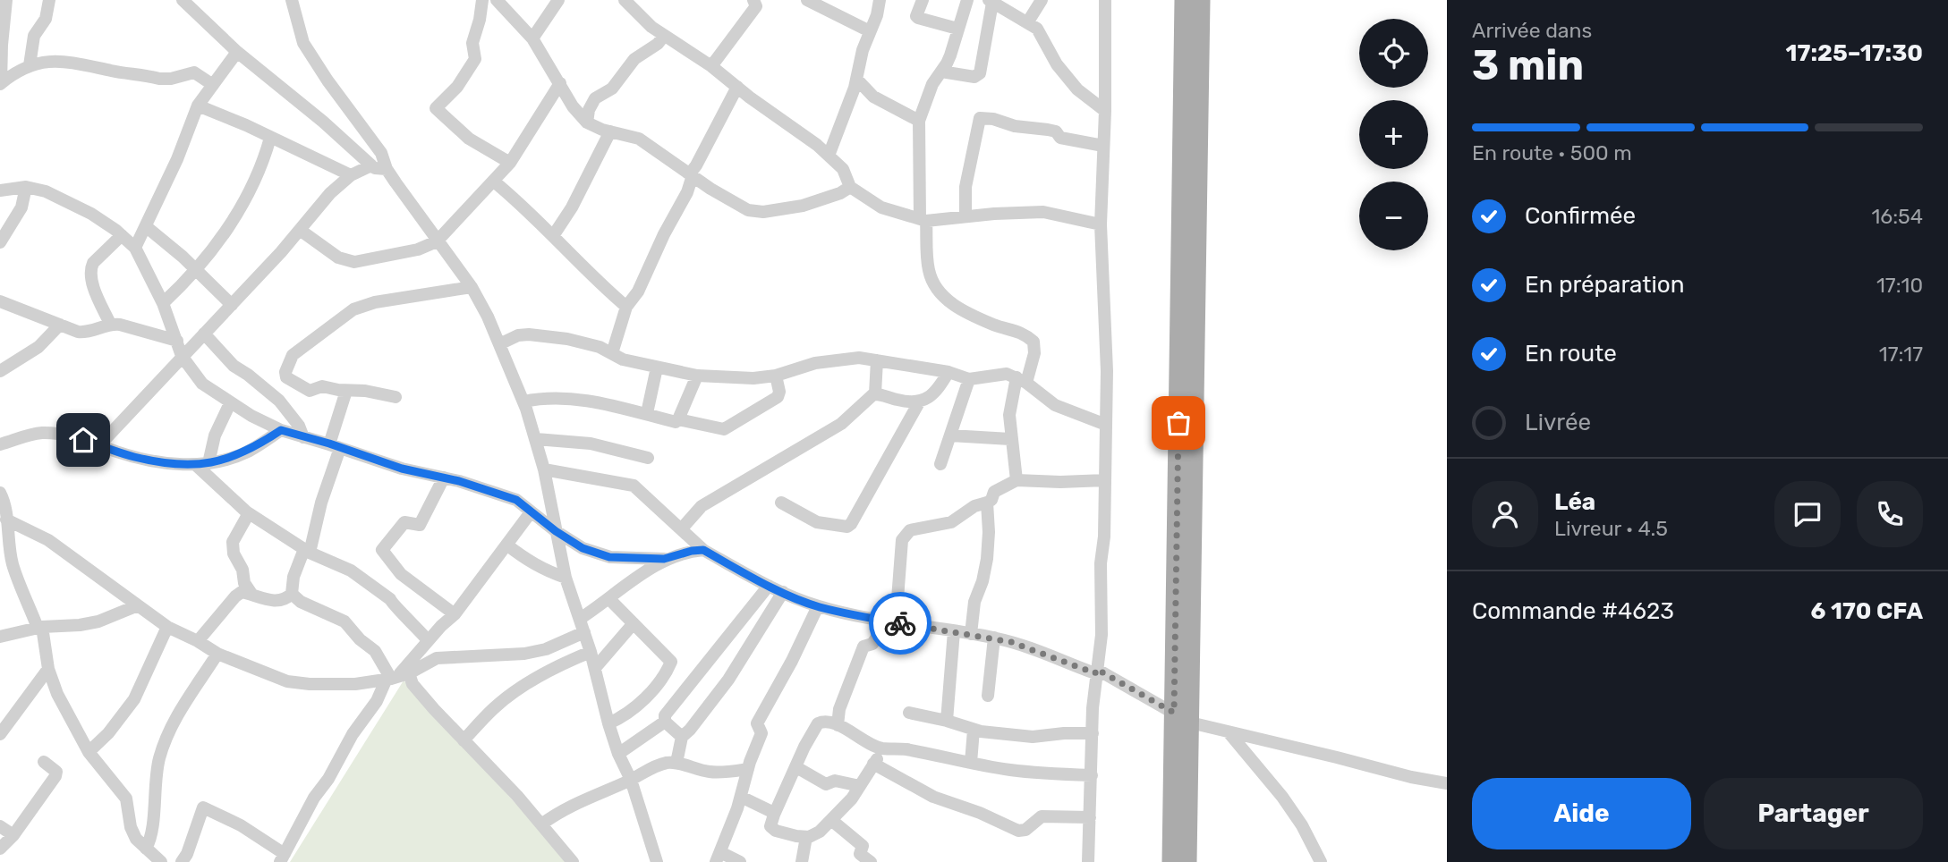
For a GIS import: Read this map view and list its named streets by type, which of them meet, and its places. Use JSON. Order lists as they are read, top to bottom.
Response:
{
  "page": {
    "heading": ["3 min", "Arrivée dans", "17:25–17:30"],
    "panel": [
      "Léa",
      "Livreur · 4.5",
      "Commande #4623",
      "6 170 CFA"
    ],
    "map_buttons": ["+", "−"],
    "bar": "En route · 500 m",
    "list": [
      ["Confirmée", "16:54"],
      ["En préparation", "17:10"],
      ["En route", "17:17"],
      "Livrée"
    ],
    "buttons": ["Aide", "Partager"]
  }
}
